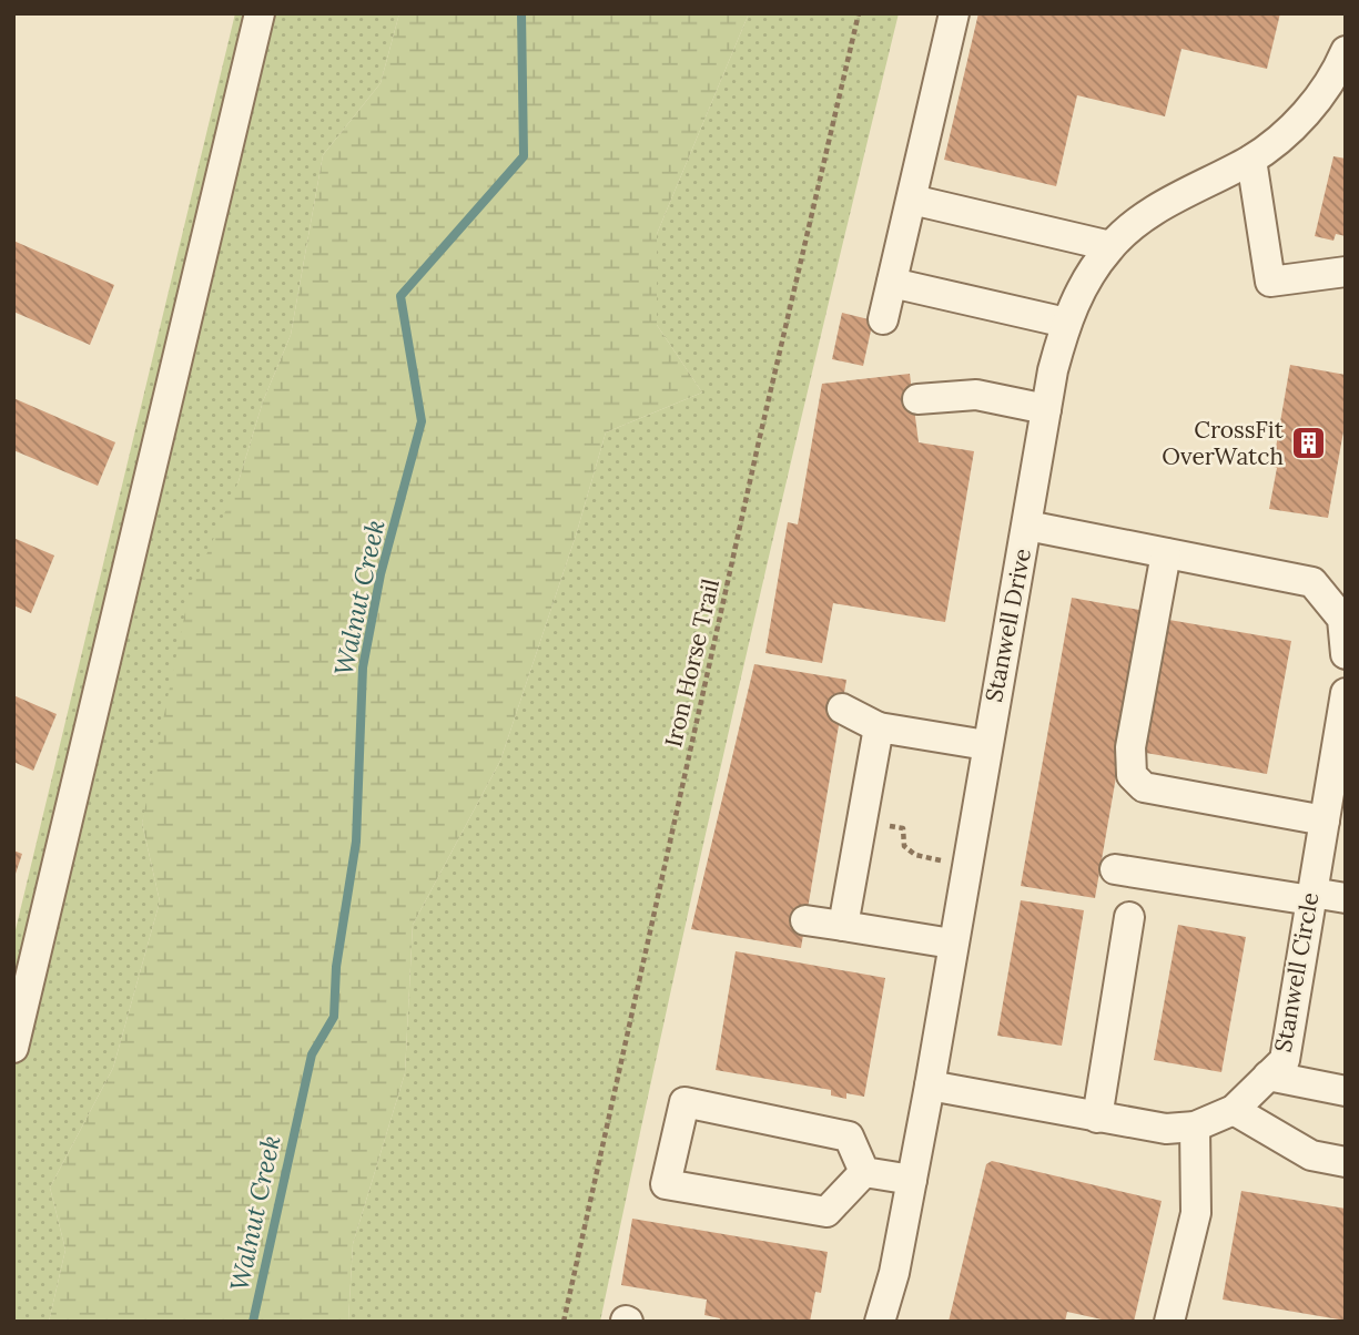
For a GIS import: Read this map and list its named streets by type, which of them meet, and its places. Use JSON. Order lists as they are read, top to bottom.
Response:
{
  "streets": {
    "street": ["Stanwell Drive", "Stanwell Circle"],
    "path": ["Iron Horse Trail"]
  },
  "crossings": [
    ["Stanwell Drive", "Stanwell Circle"]
  ],
  "water": ["Walnut Creek"],
  "places": {
    "building": ["CrossFit OverWatch"]
  }
}
